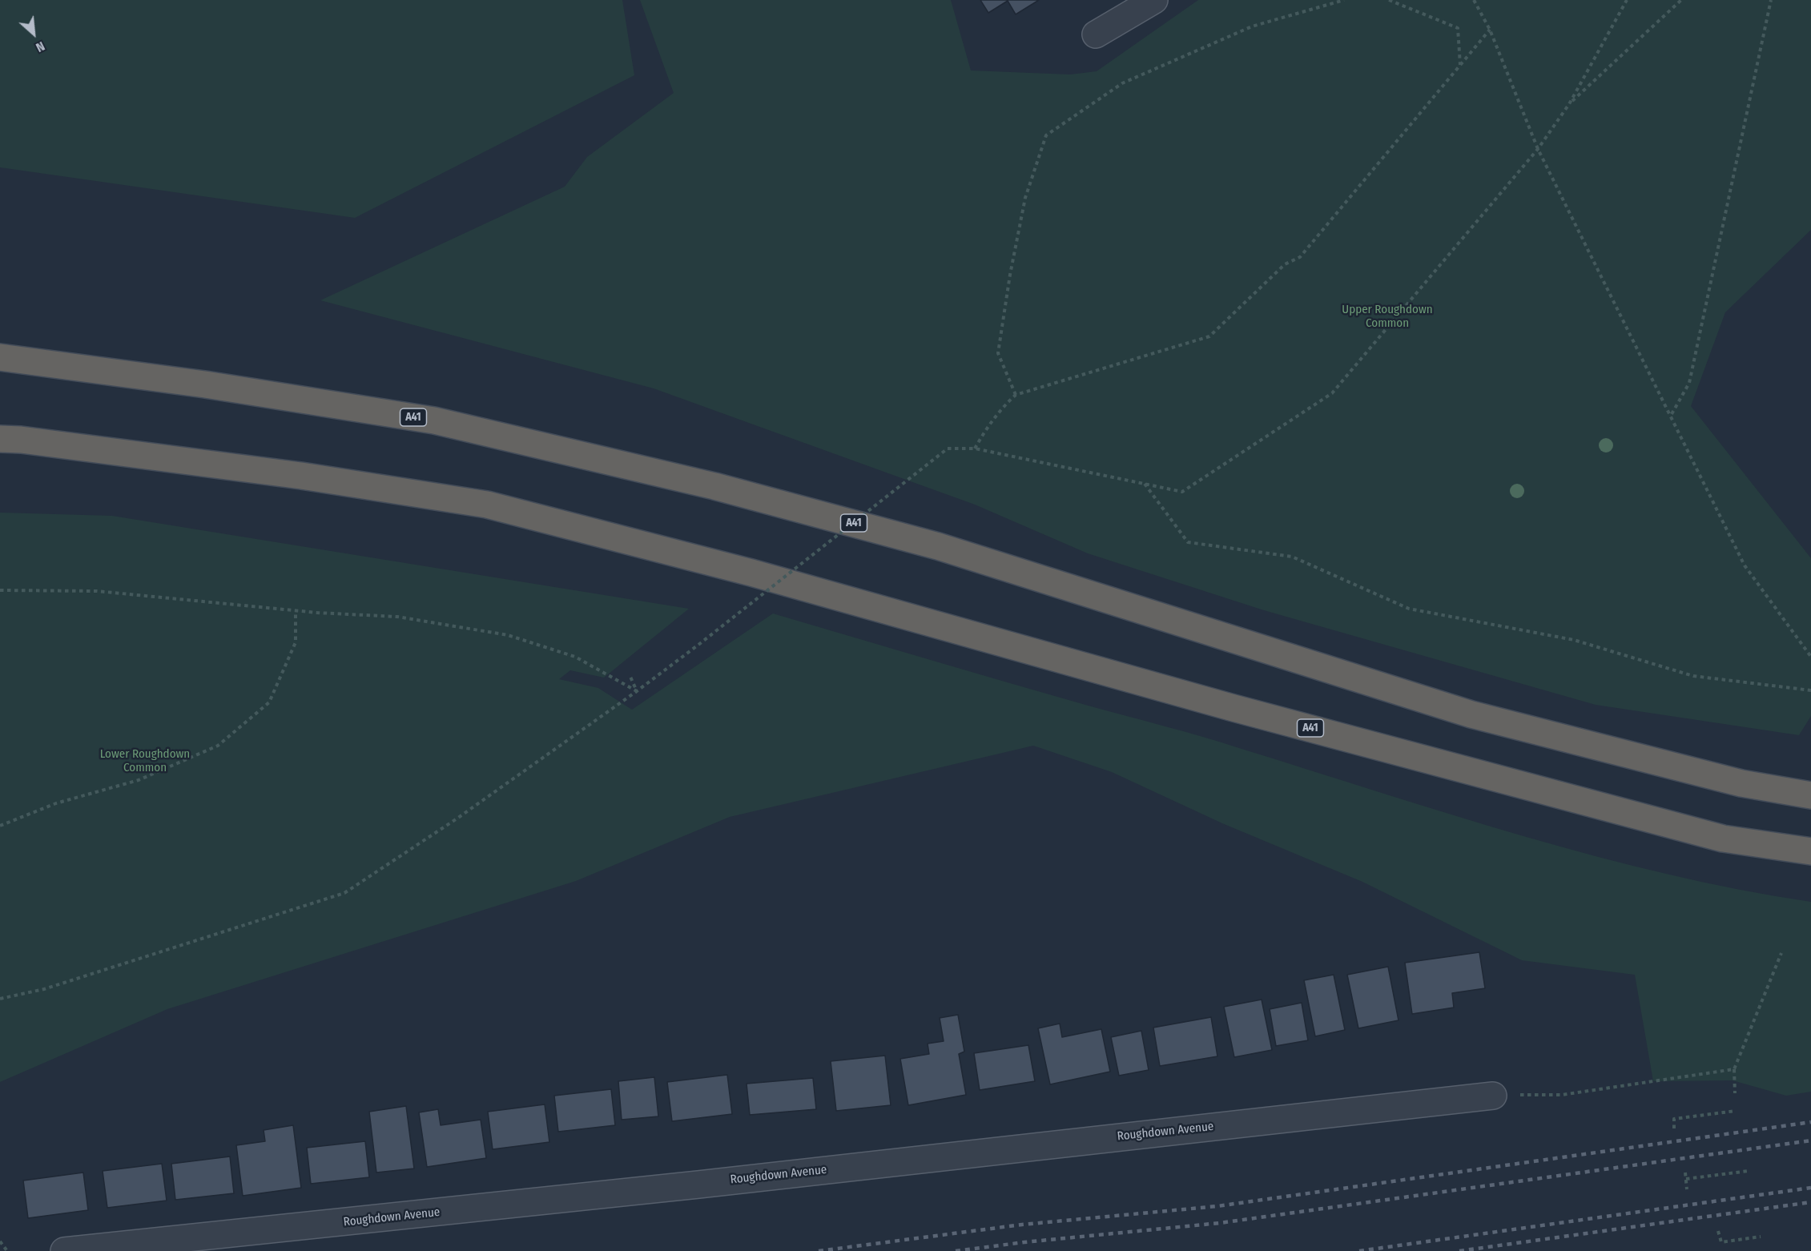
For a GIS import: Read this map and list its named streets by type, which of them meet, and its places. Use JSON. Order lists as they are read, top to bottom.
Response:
{
  "streets": {
    "highway": ["A41"],
    "street": ["Roughdown Avenue"]
  },
  "parks": ["Upper Roughdown Common", "Lower Roughdown Common"],
  "north": "bottom right"
}
